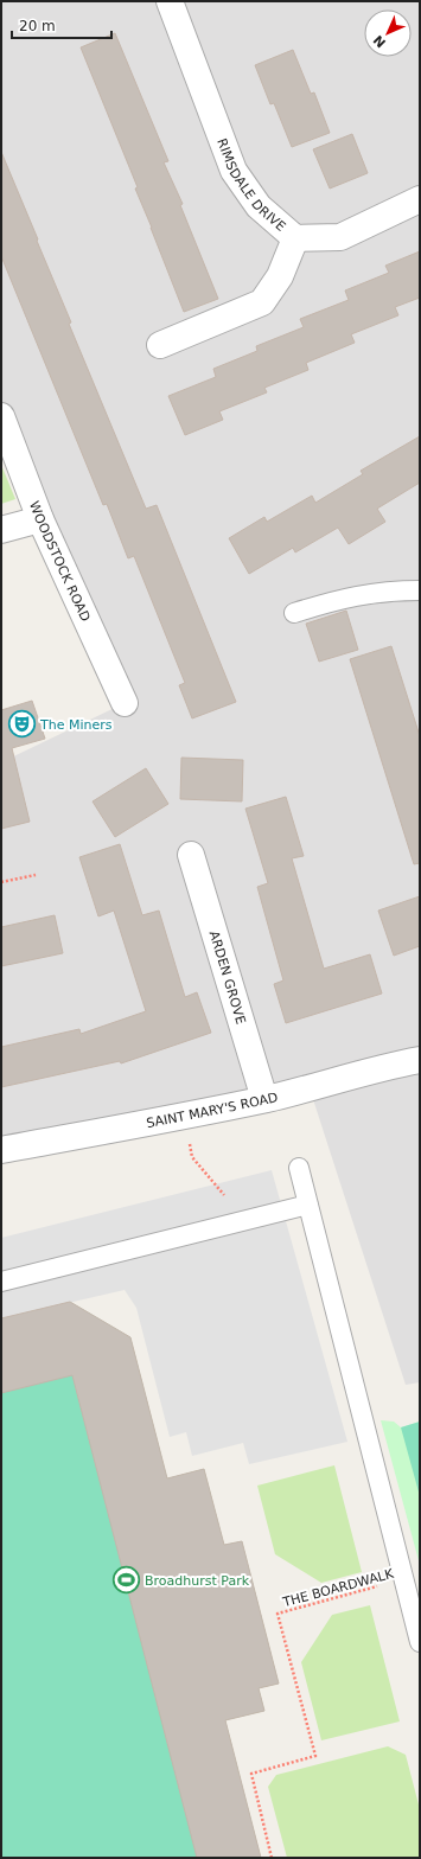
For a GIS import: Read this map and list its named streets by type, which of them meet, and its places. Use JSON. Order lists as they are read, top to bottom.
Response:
{
  "streets": {
    "street": [
      "RIMSDALE DRIVE",
      "WOODSTOCK ROAD",
      "ARDEN GROVE",
      "SAINT MARY'S ROAD"
    ],
    "path": ["THE BOARDWALK"]
  },
  "crossings": [
    ["ARDEN GROVE", "SAINT MARY'S ROAD"]
  ],
  "places": {
    "theatre": ["The Miners"],
    "sports": ["Broadhurst Park"]
  },
  "scale_bar": "20 m",
  "north": "bottom left"
}
